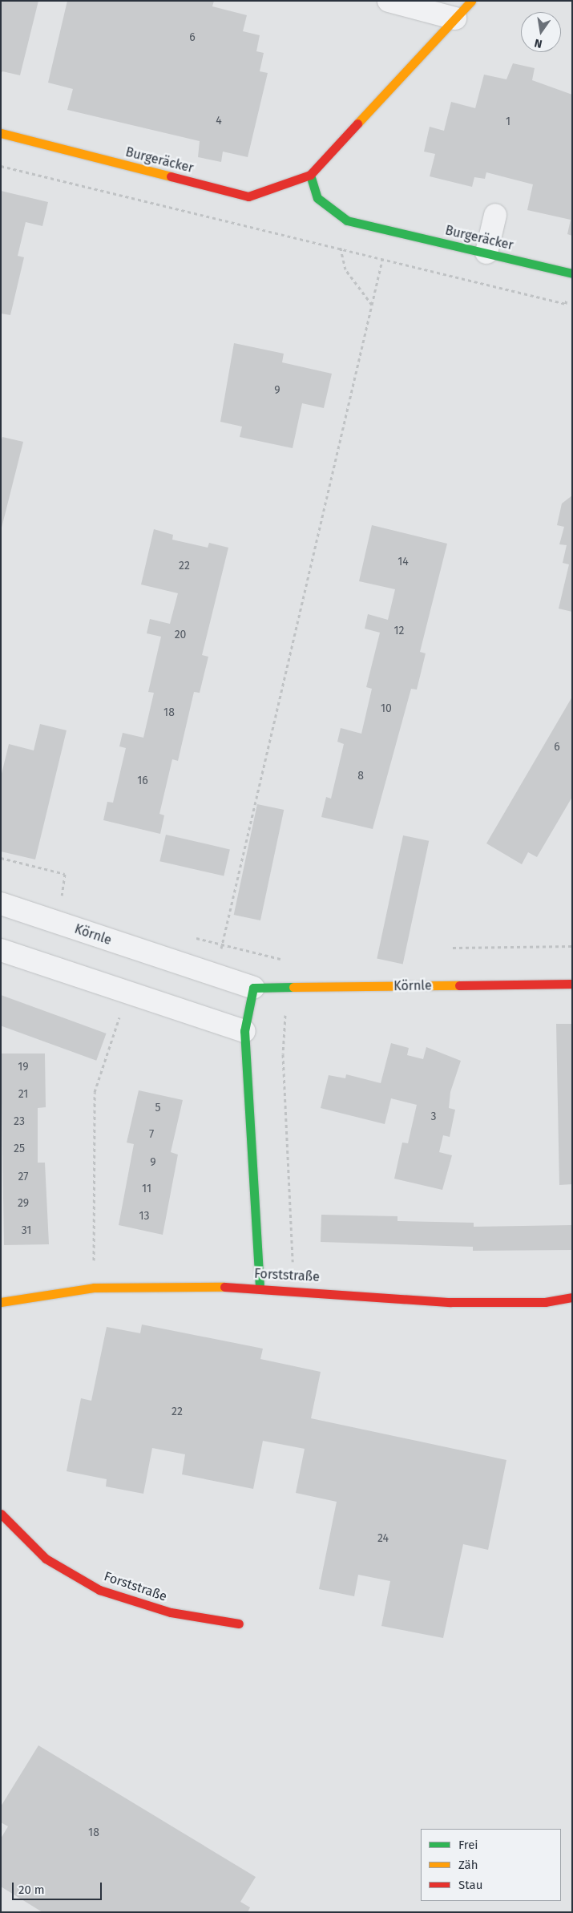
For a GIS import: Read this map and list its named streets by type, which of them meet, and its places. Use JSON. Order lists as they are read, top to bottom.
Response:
{
  "streets": {
    "street": ["Burgeräcker", "Körnle", "Forststraße"]
  },
  "house_numbers": [
    "6",
    "4",
    "1",
    "9",
    "14",
    "22",
    "12",
    "20",
    "10",
    "18",
    "6",
    "8",
    "16",
    "19",
    "21",
    "5",
    "3",
    "23",
    "7",
    "25",
    "9",
    "27",
    "11",
    "29",
    "13",
    "31",
    "22",
    "24",
    "18"
  ],
  "legend": ["Frei", "Zäh", "Stau"],
  "scale_bar": "20 m",
  "north": "bottom"
}
